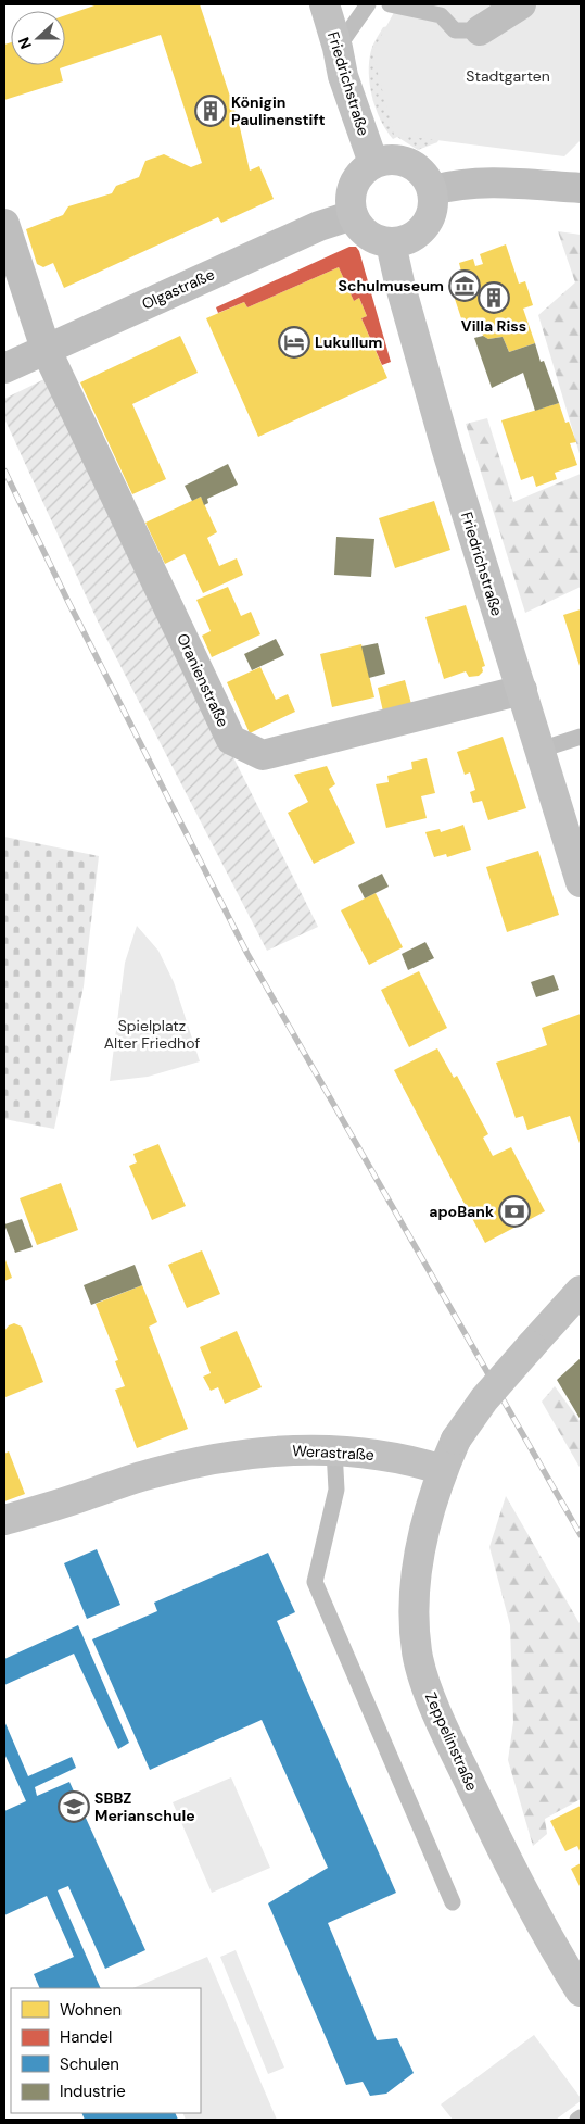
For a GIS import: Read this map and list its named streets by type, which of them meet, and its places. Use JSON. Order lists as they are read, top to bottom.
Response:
{
  "streets": {
    "main road": ["Friedrichstraße", "Werastraße", "Zeppelinstraße"],
    "street": ["Olgastraße", "Oranienstraße"]
  },
  "crossings": [
    ["Friedrichstraße", "Olgastraße"],
    ["Friedrichstraße", "Oranienstraße"],
    ["Olgastraße", "Oranienstraße"],
    ["Werastraße", "Zeppelinstraße"]
  ],
  "parks": ["Stadtgarten", "Spielplatz Alter Friedhof"],
  "places": {
    "building": ["Königin Paulinenstift", "Villa Riss"],
    "museum": ["Schulmuseum"],
    "hotel": ["Lukullum"],
    "bank": ["apoBank"],
    "school or university": ["SBBZ Merianschule"]
  },
  "legend": [
    "Wohnen",
    "Handel",
    "Schulen",
    "Industrie"
  ],
  "north": "left"
}
